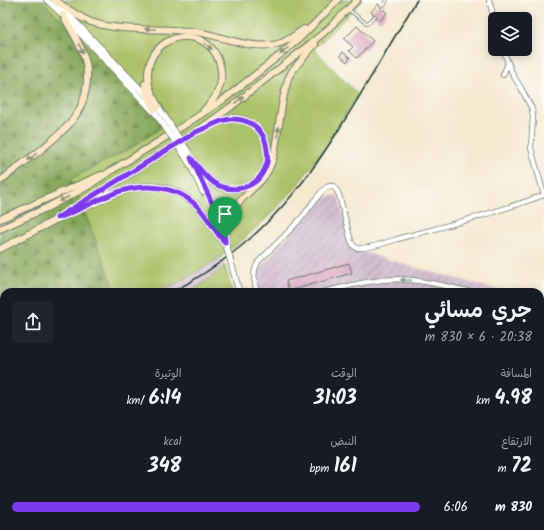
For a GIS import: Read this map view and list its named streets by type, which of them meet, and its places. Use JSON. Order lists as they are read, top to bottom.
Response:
{
  "page": {
    "heading": ["جري مسائي", "20:38 · 6 × 830 m"],
    "stats": [
      ["المسافة", "4.98 km"],
      ["الوقت", "31:03"],
      ["الوتيرة", "6:14 /km"],
      ["الارتفاع", "72 m"],
      ["النبض", "161 bpm"],
      ["kcal", "348"]
    ],
    "list": [
      {
        "name": "830 m",
        "note": "6:06"
      }
    ]
  }
}
